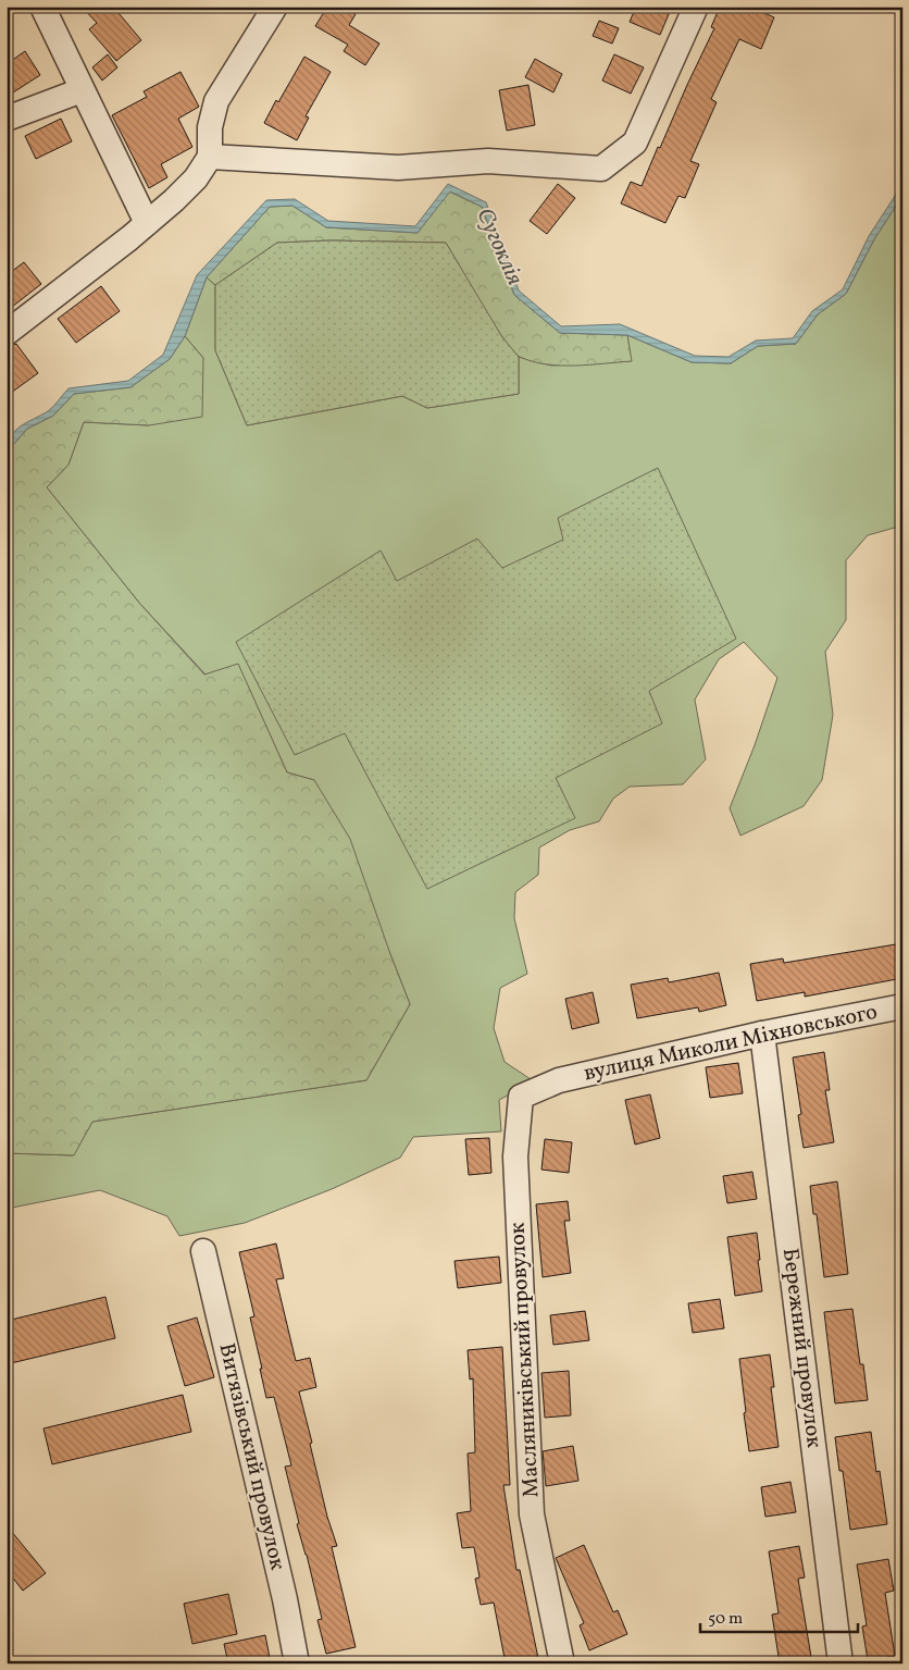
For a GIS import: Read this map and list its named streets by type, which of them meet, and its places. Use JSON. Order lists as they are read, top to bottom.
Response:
{
  "streets": {
    "street": [
      "вулиця Миколи Міхновського",
      "Бережний провулок",
      "Масляниківський провулок",
      "Витязівський провулок"
    ]
  },
  "crossings": [
    ["вулиця Миколи Міхновського", "Бережний провулок"],
    ["вулиця Миколи Міхновського", "Масляниківський провулок"]
  ],
  "water": ["Сугоклія"],
  "scale_bar": "50 m"
}
